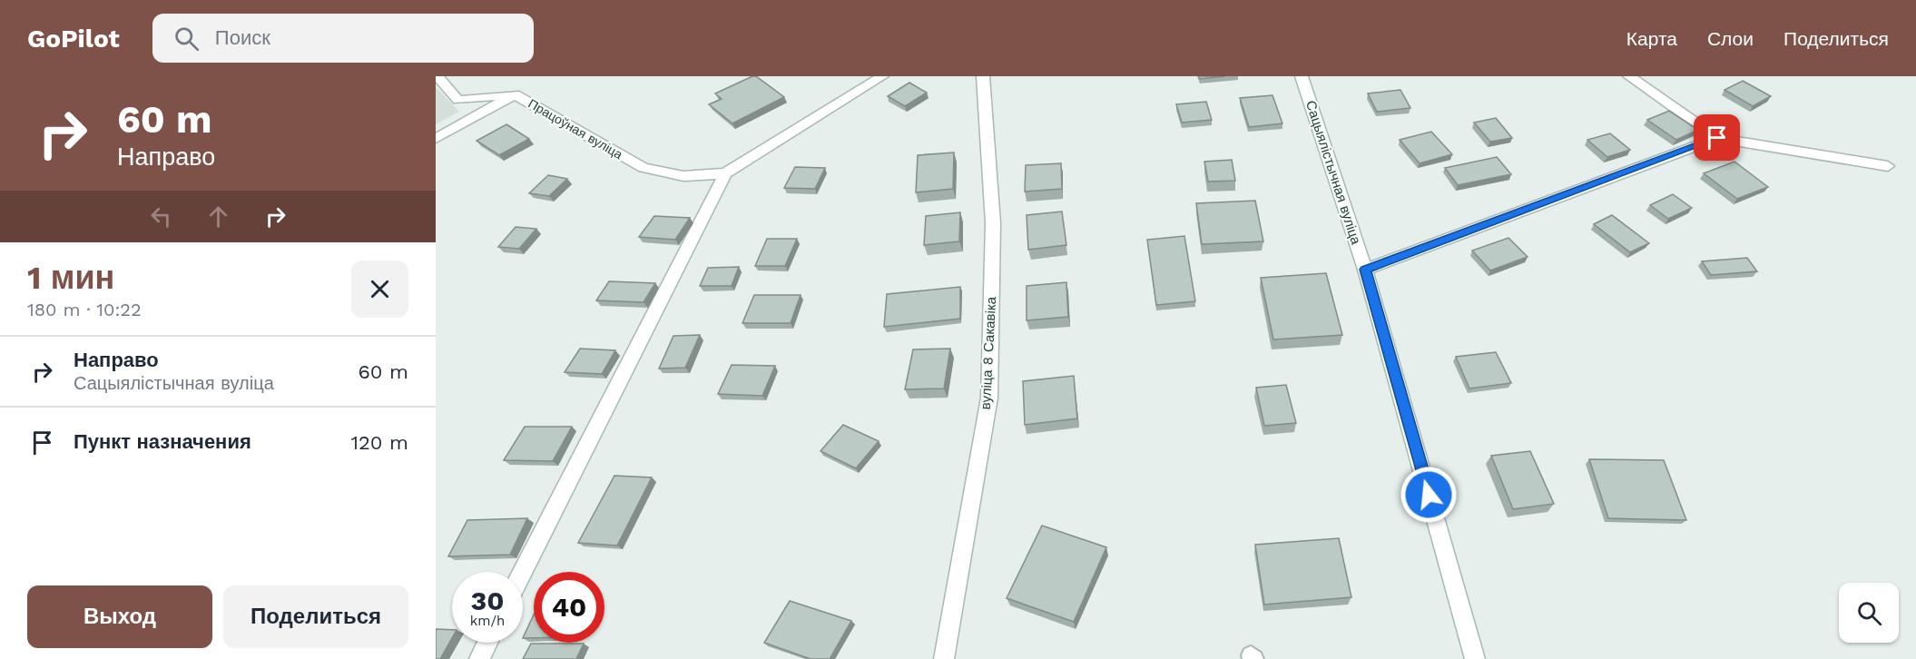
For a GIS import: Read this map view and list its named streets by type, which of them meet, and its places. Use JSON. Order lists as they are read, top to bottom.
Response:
{
  "streets": {
    "street": ["Працоўная вуліца", "Сацыялістычная вуліца", "вуліца 8 Сакавіка"]
  },
  "page": {
    "header": "GoPilot",
    "search": "Поиск",
    "nav": ["Карта", "Слои", "Поделиться"],
    "turn": ["60 m", "Направо"],
    "heading": ["1 мин", "180 m · 10:22"],
    "list": [
      {
        "name": "Направо",
        "note": "Сацыялістычная вуліца",
        "value": "60 m"
      },
      {
        "name": "Пункт назначения",
        "value": "120 m"
      }
    ],
    "speed": "30 km/h",
    "limit": "40",
    "buttons": ["Выход", "Поделиться"]
  }
}
